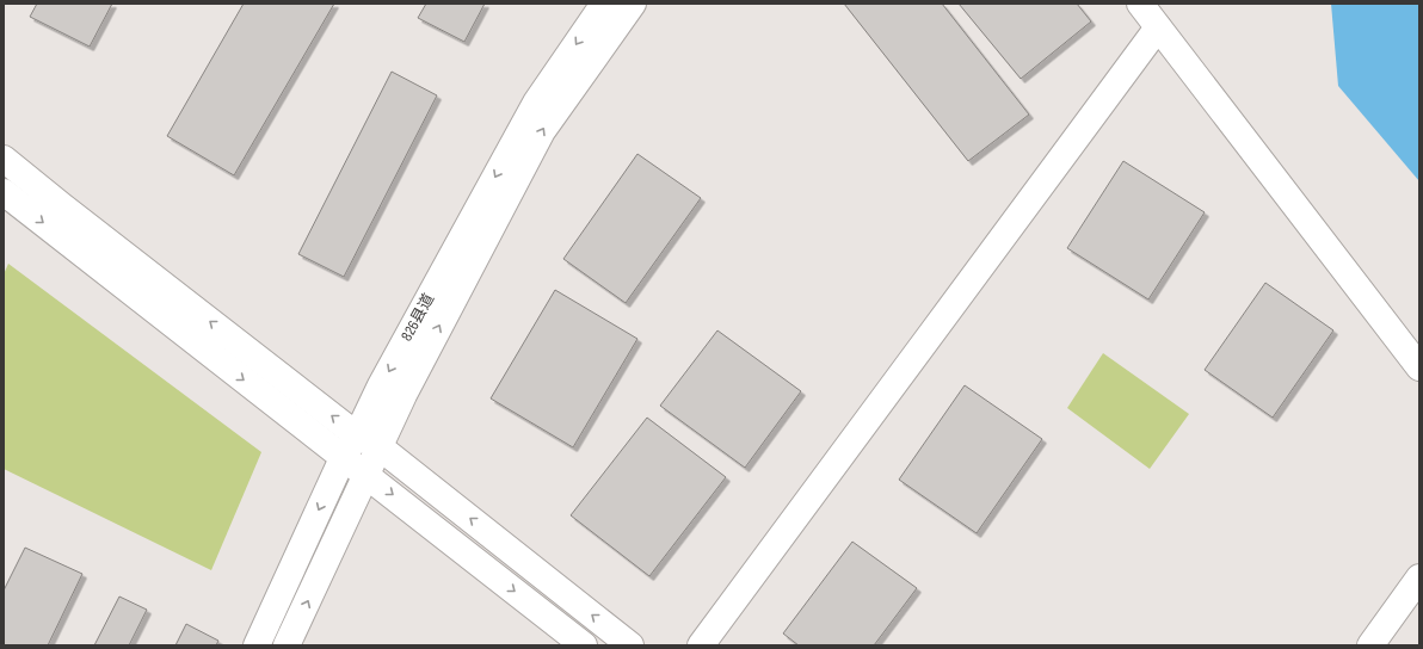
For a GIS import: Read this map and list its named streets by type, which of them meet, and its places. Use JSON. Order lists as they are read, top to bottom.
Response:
{
  "streets": {
    "street": ["826县道"]
  }
}
